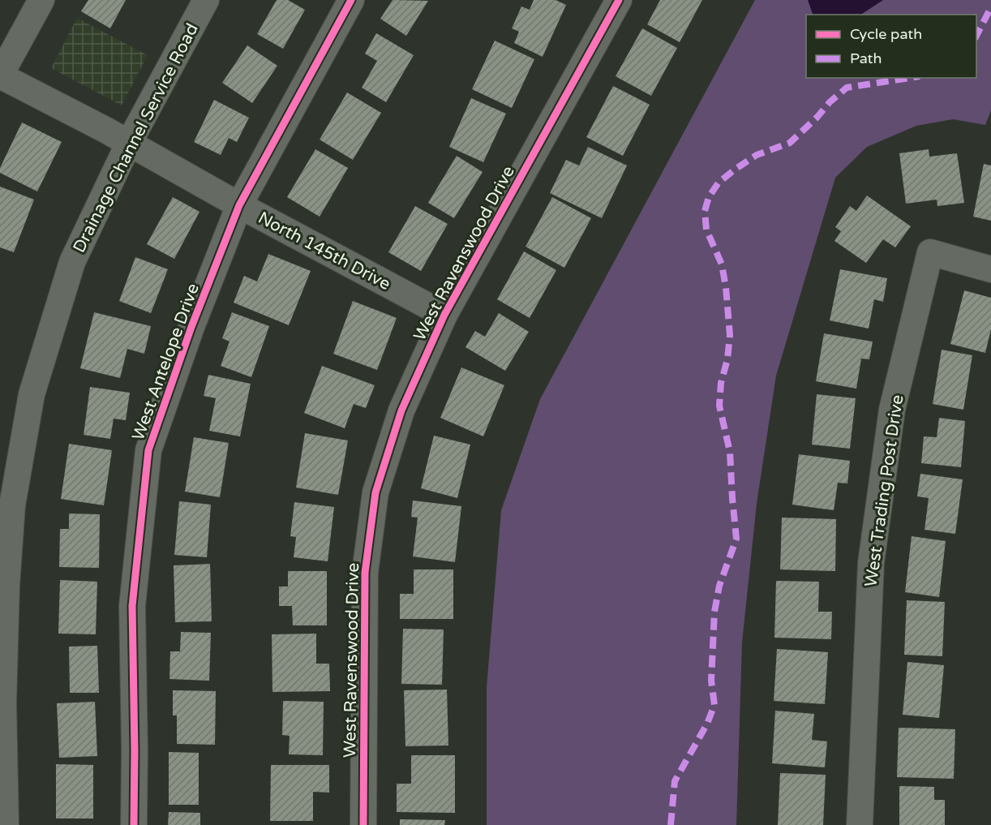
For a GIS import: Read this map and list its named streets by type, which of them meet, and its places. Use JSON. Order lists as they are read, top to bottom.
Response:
{
  "streets": {
    "street": [
      "Drainage Channel Service Road",
      "North 145th Drive",
      "West Ravenswood Drive",
      "West Antelope Drive",
      "West Trading Post Drive"
    ]
  },
  "crossings": [
    ["Drainage Channel Service Road", "North 145th Drive"],
    ["North 145th Drive", "West Ravenswood Drive"],
    ["North 145th Drive", "West Antelope Drive"]
  ],
  "legend": ["Cycle path", "Path"]
}
